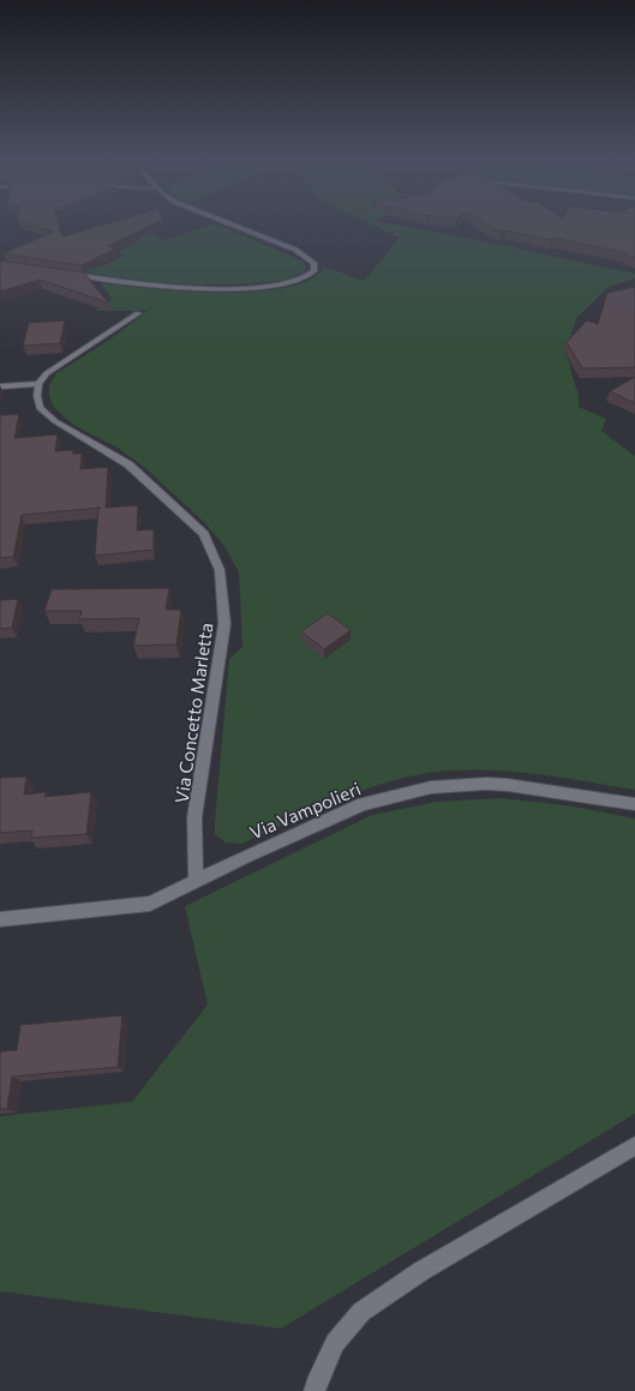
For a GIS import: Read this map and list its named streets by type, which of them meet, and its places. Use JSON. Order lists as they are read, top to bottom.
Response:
{
  "streets": {
    "street": ["Via Concetto Marletta", "Via Vampolieri"]
  },
  "crossings": [
    ["Via Concetto Marletta", "Via Vampolieri"]
  ]
}
